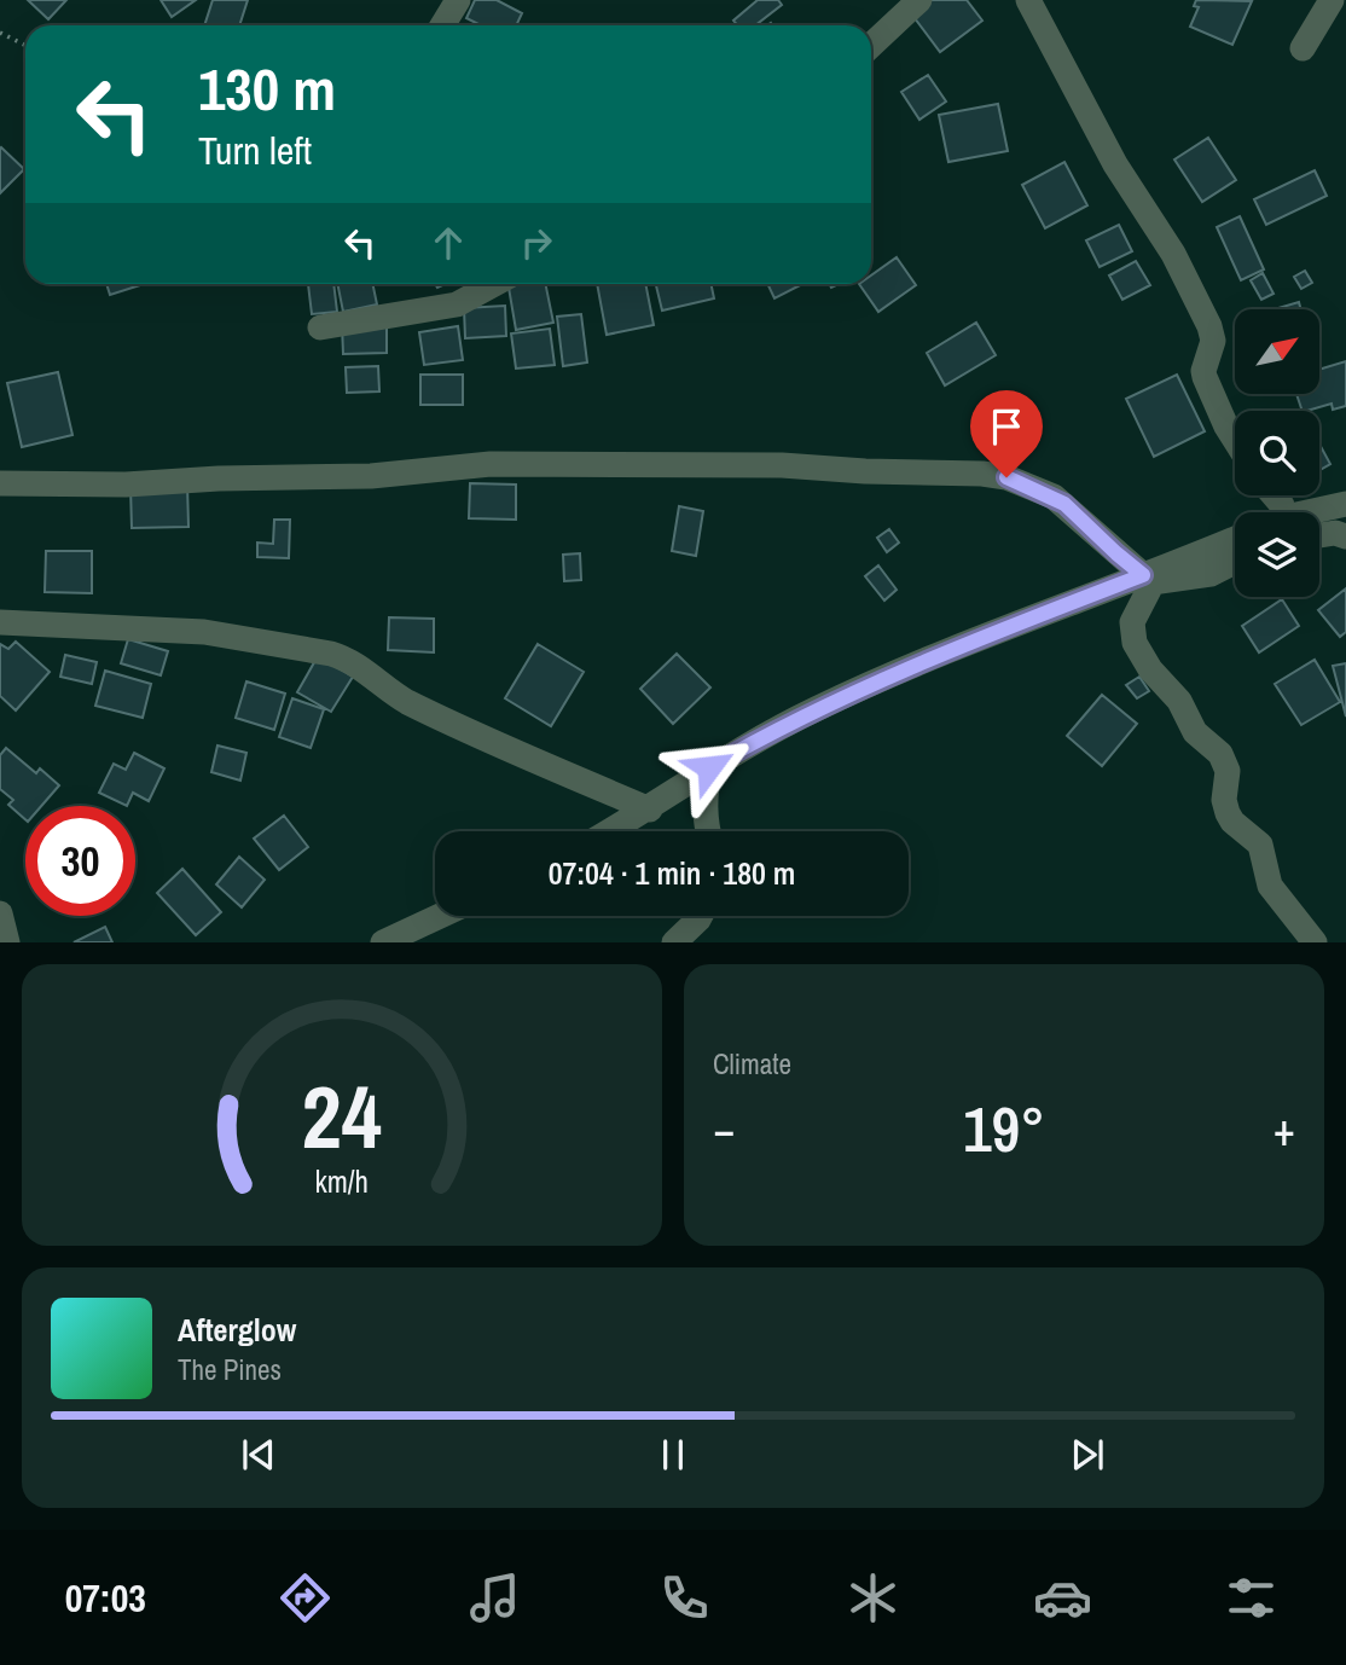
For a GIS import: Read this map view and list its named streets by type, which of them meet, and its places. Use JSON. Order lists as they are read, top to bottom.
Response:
{
  "north": "top right",
  "page": {
    "turn": ["130 m", "Turn left"],
    "limit": "30",
    "trip": "07:04 · 1 min · 180 m",
    "tile": "Climate",
    "heat": ["−", "19°", "+"],
    "song": ["Afterglow", "The Pines"],
    "tabs": "07:03",
    "gauge": ["24", "km/h"]
  }
}
